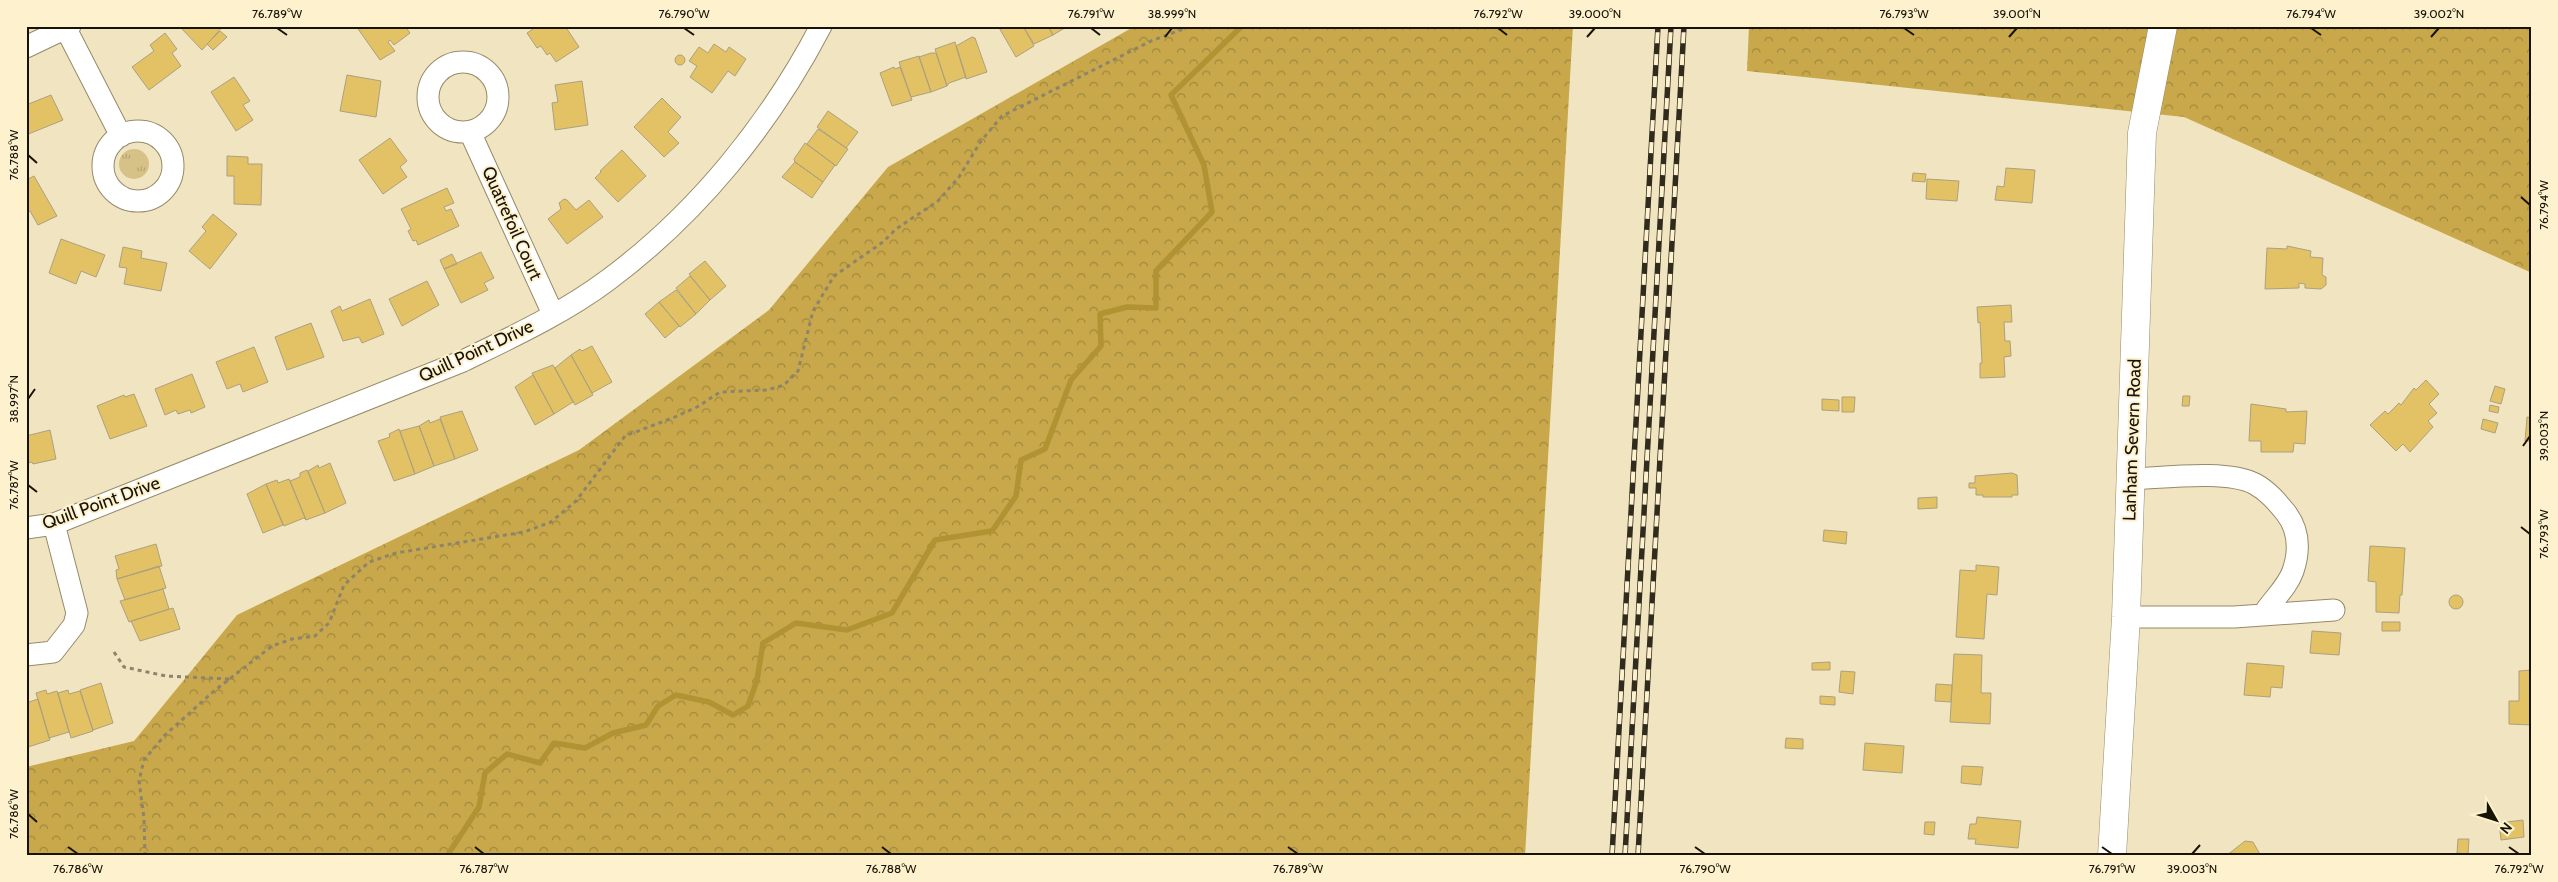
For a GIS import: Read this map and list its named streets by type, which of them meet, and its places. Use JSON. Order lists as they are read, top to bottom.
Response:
{
  "streets": {
    "main road": ["Lanham Severn Road"],
    "street": ["Quatrefoil Court", "Quill Point Drive"]
  },
  "crossings": [
    ["Quatrefoil Court", "Quill Point Drive"]
  ],
  "north": "bottom right",
  "coordinates": [
    "76.789°W",
    "76.790°W",
    "76.791°W",
    "38.999°N",
    "76.792°W",
    "39.000°N",
    "76.793°W",
    "39.001°N",
    "76.794°W",
    "39.002°N",
    "76.788°W",
    "38.997°N",
    "39.003°N",
    "76.787°W",
    "76.786°W"
  ]
}
